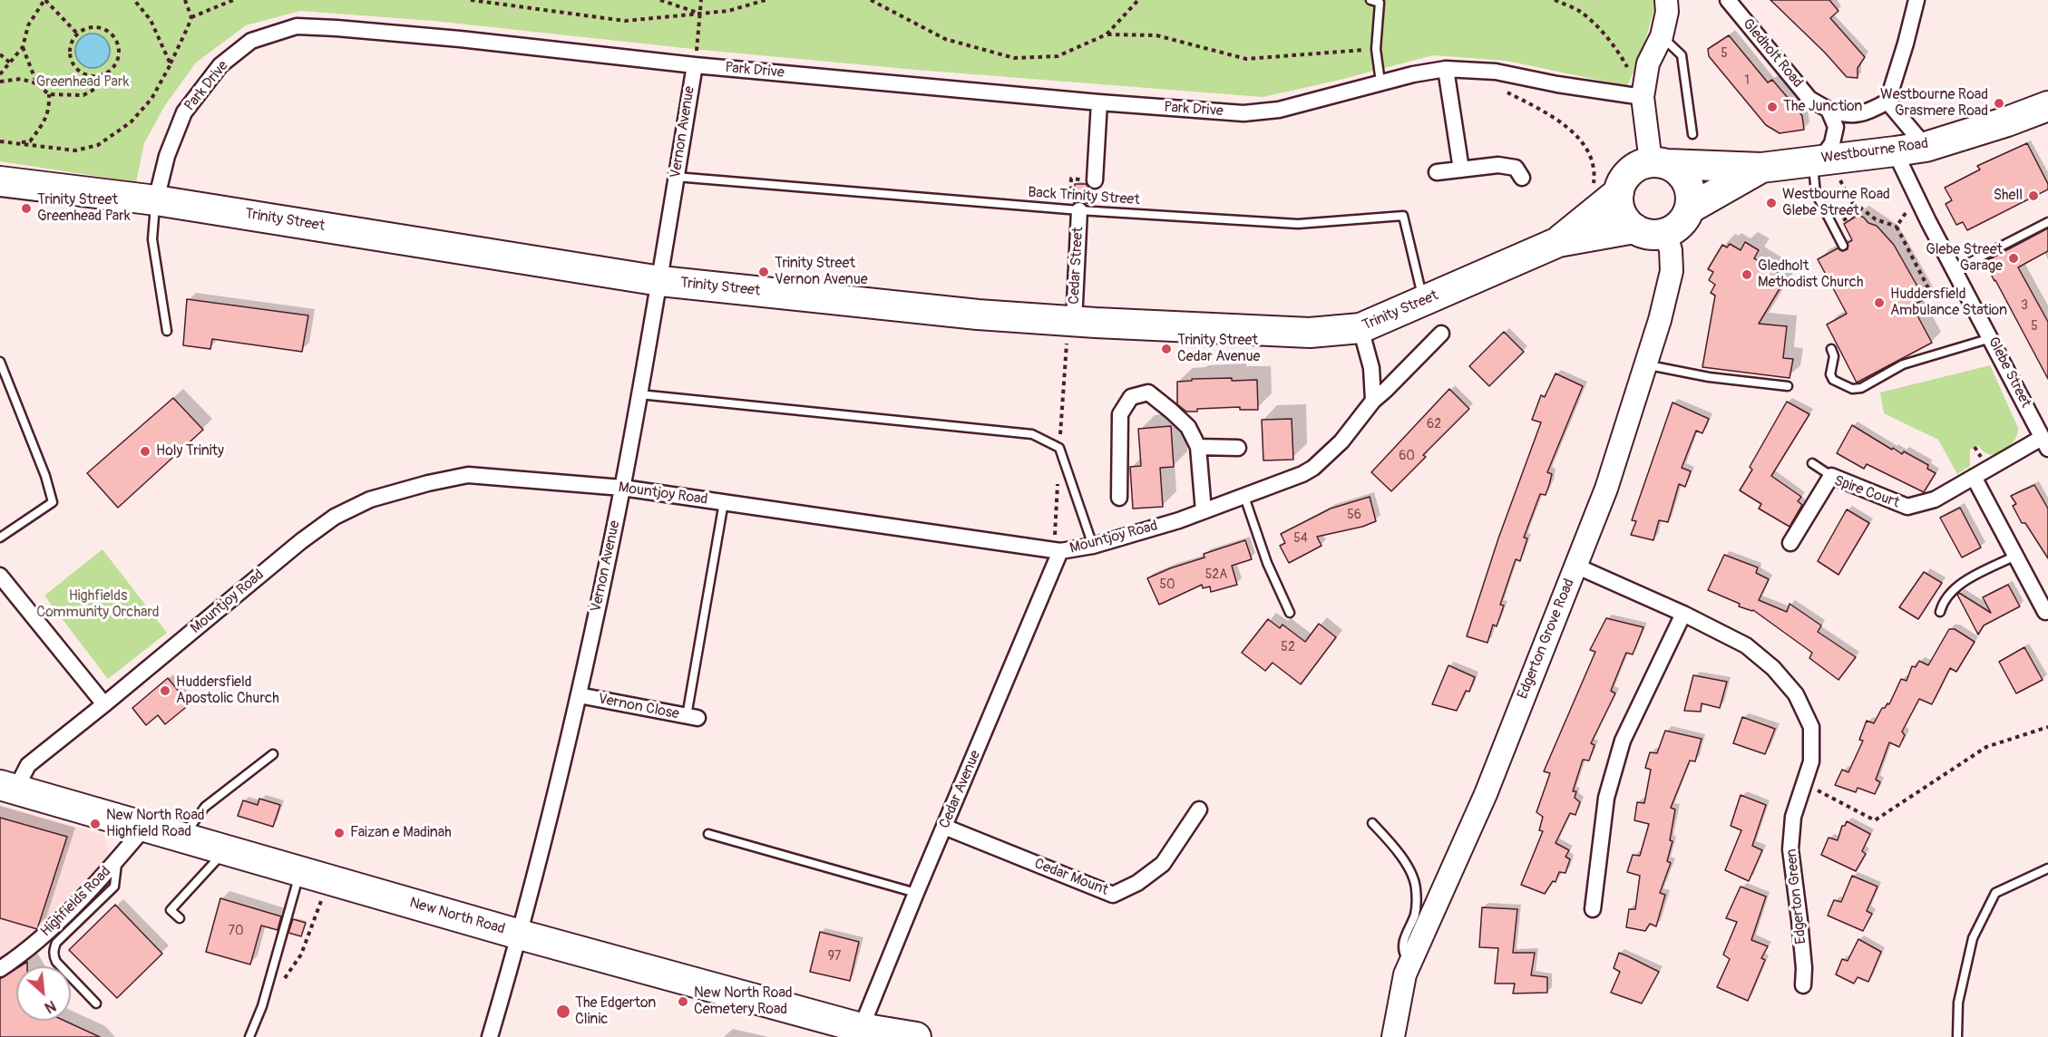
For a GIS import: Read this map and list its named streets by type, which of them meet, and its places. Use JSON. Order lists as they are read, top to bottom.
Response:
{
  "streets": {
    "highway": ["Westbourne Road", "Trinity Street", "New North Road"],
    "street": [
      "Gledholt Road",
      "Park Drive",
      "Vernon Avenue",
      "Cedar Street",
      "Glebe Street",
      "Spire Court",
      "Mountjoy Road",
      "Edgerton Grove Road",
      "Vernon Close",
      "Cedar Avenue",
      "Cedar Mount",
      "Edgerton Green",
      "Highfields Road"
    ],
    "lane": ["Back Trinity Street"]
  },
  "crossings": [
    ["Park Drive", "Vernon Avenue"],
    ["Park Drive", "Trinity Street"],
    ["Vernon Avenue", "Back Trinity Street"],
    ["Vernon Avenue", "Trinity Street"],
    ["Vernon Avenue", "Mountjoy Road"],
    ["Vernon Avenue", "Vernon Close"],
    ["Vernon Avenue", "New North Road"],
    ["Westbourne Road", "Trinity Street"],
    ["Westbourne Road", "Glebe Street"],
    ["Westbourne Road", "Edgerton Grove Road"],
    ["Back Trinity Street", "Trinity Street"],
    ["Back Trinity Street", "Cedar Street"],
    ["Trinity Street", "Cedar Street"],
    ["Trinity Street", "Edgerton Grove Road"],
    ["Glebe Street", "Spire Court"],
    ["Mountjoy Road", "Cedar Avenue"],
    ["Mountjoy Road", "New North Road"],
    ["Edgerton Grove Road", "Edgerton Green"],
    ["Cedar Avenue", "Cedar Mount"],
    ["Cedar Avenue", "New North Road"],
    ["Highfields Road", "New North Road"]
  ],
  "parks": ["Greenhead Park", "Highfields Community Orchard"],
  "places": [
    "Westbourne Road Grasmere Road",
    "The Junction",
    "Shell",
    "Westbourne Road Glebe Street",
    "Trinity Street Greenhead Park",
    "Glebe Street Garage",
    "Trinity Street Vernon Avenue",
    "Gledholt Methodist Church",
    "Huddersfield Ambulance Station",
    "Trinity Street Cedar Avenue",
    "Holy Trinity",
    "Huddersfield Apostolic Church",
    "New North Road Highfield Road",
    "Faizan e Madinah",
    "New North Road Cemetery Road",
    "The Edgerton Clinic"
  ],
  "house_numbers": [
    "5",
    "1",
    "3",
    "5",
    "62",
    "60",
    "56",
    "54",
    "52A",
    "50",
    "52",
    "70",
    "97"
  ],
  "north": "bottom right"
}
